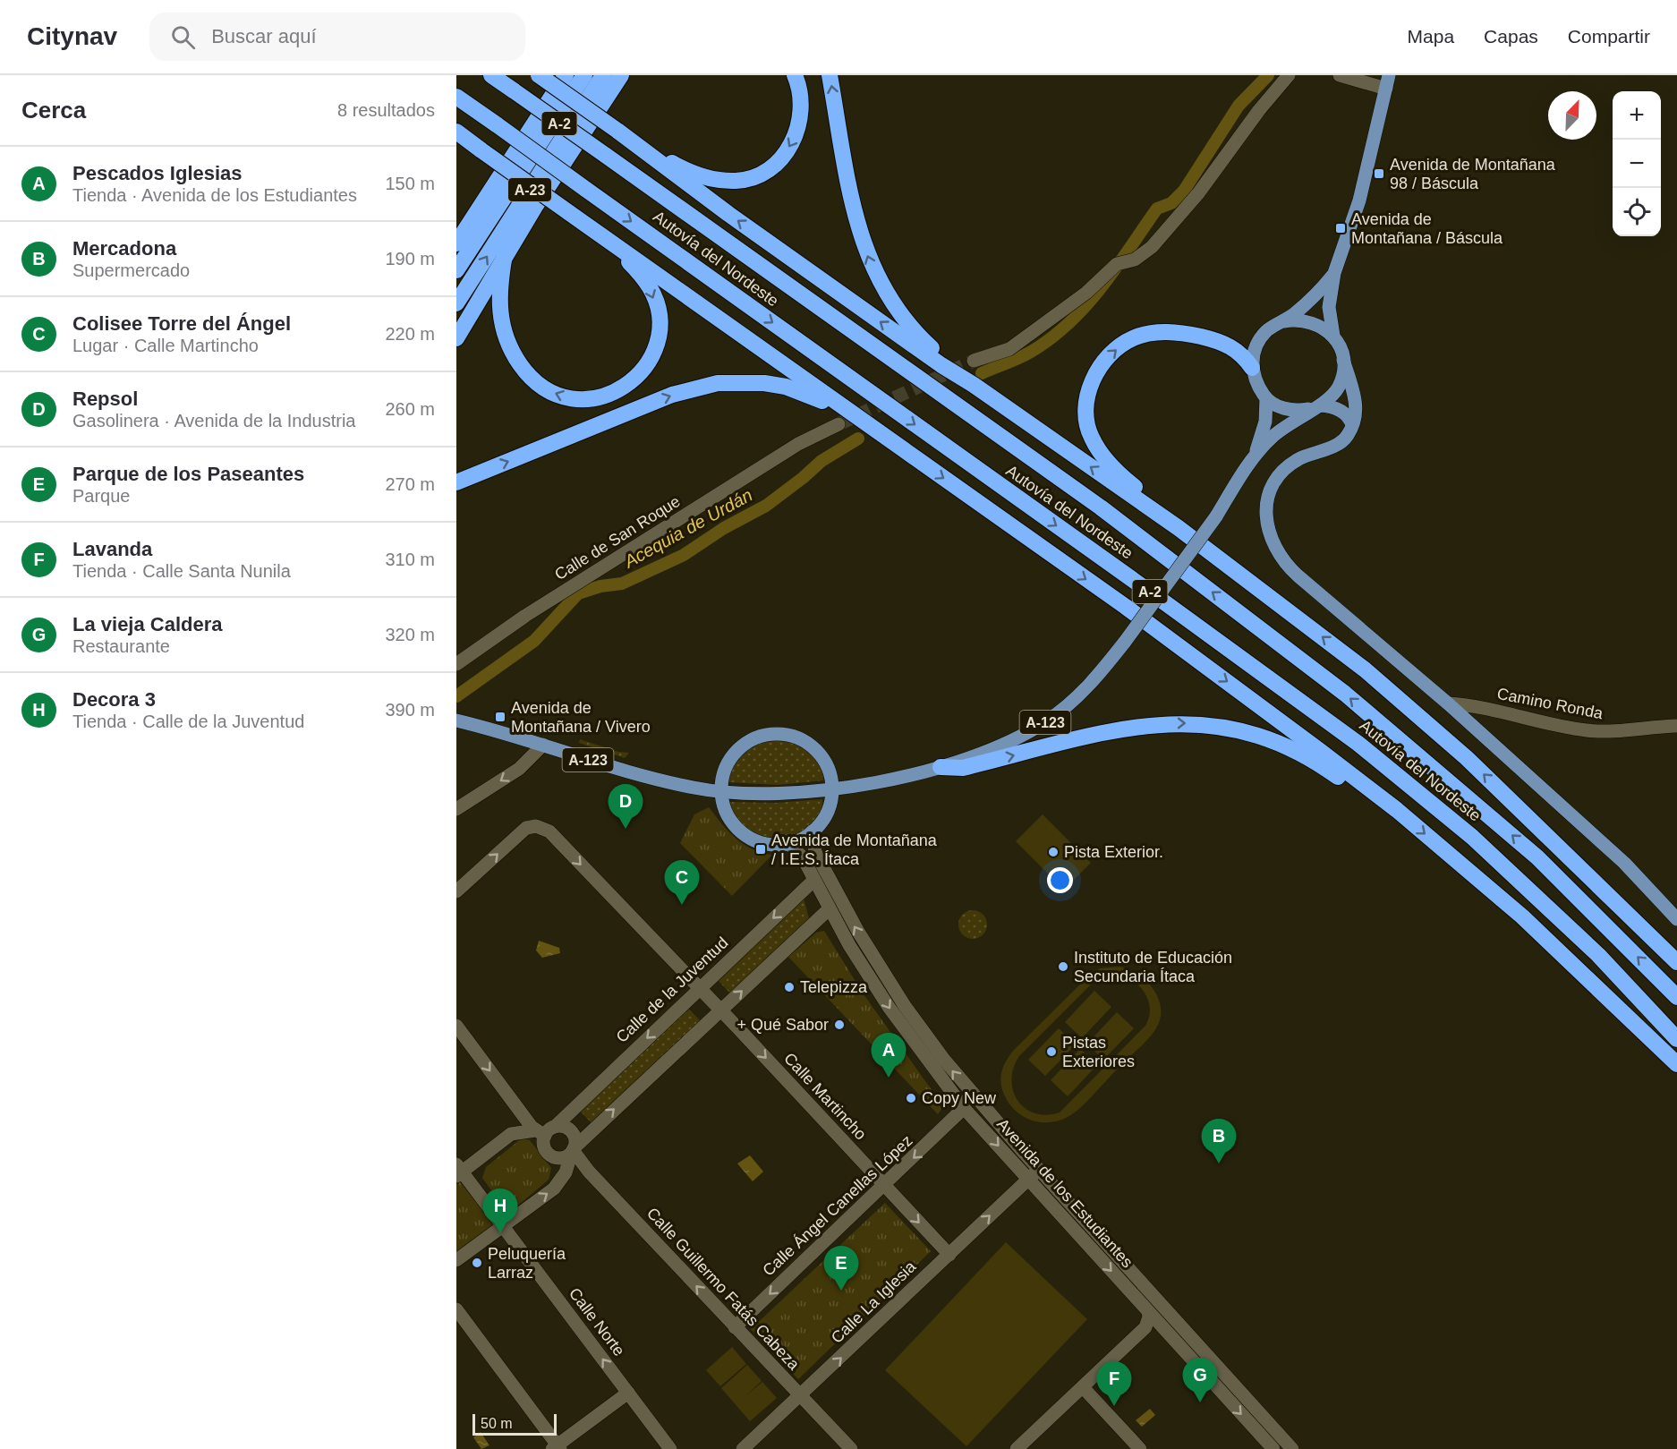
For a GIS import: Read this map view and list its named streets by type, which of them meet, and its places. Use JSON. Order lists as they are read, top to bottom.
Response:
{
  "streets": {
    "highway": ["A-2", "A-23", "Autovía del Nordeste"],
    "main road": ["A-123"],
    "street": [
      "Calle de San Roque",
      "Camino Ronda",
      "Calle de la Juventud",
      "Calle Martincho",
      "Avenida de los Estudiantes",
      "Calle Ángel Canellas López",
      "Calle Guillermo Fatás Cabeza",
      "Calle La Iglesia",
      "Calle Norte"
    ]
  },
  "crossings": [
    ["Calle de la Juventud", "Calle Martincho"],
    ["Calle de la Juventud", "Avenida de los Estudiantes"],
    ["Calle de la Juventud", "Calle Guillermo Fatás Cabeza"],
    ["Calle Martincho", "Calle Ángel Canellas López"],
    ["Calle Martincho", "Calle La Iglesia"],
    ["Avenida de los Estudiantes", "Calle Ángel Canellas López"],
    ["Avenida de los Estudiantes", "Calle La Iglesia"],
    ["Calle Ángel Canellas López", "Calle Guillermo Fatás Cabeza"],
    ["Calle Guillermo Fatás Cabeza", "Calle La Iglesia"]
  ],
  "one_way": [
    "Calle Martincho",
    "Calle Ángel Canellas López",
    "Calle Guillermo Fatás Cabeza",
    "Calle La Iglesia"
  ],
  "water": ["Acequia de Urdán"],
  "places": {
    "transit": [
      "Avenida de Montañana 98 / Báscula",
      "Avenida de Montañana / Báscula",
      "Avenida de Montañana / Vivero",
      "Avenida de Montañana / I.E.S. Ítaca"
    ],
    "other": [
      "Pista Exterior.",
      "Instituto de Educación Secundaria Ítaca",
      "Telepizza",
      "+ Qué Sabor",
      "Pistas Exteriores",
      "Copy New",
      "Peluquería Larraz"
    ]
  },
  "scale_bar": "50 m",
  "north": "top right",
  "page": {
    "header": "Citynav",
    "search": "Buscar aquí",
    "nav": ["Mapa", "Capas", "Compartir"],
    "heading": ["Cerca", "8 resultados"],
    "map_buttons": ["+", "−"],
    "list": [
      {
        "mark": "A",
        "name": "Pescados Iglesias",
        "note": "Tienda · Avenida de los Estudiantes",
        "value": "150 m"
      },
      {
        "mark": "B",
        "name": "Mercadona",
        "note": "Supermercado",
        "value": "190 m"
      },
      {
        "mark": "C",
        "name": "Colisee Torre del Ángel",
        "note": "Lugar · Calle Martincho",
        "value": "220 m"
      },
      {
        "mark": "D",
        "name": "Repsol",
        "note": "Gasolinera · Avenida de la Industria",
        "value": "260 m"
      },
      {
        "mark": "E",
        "name": "Parque de los Paseantes",
        "note": "Parque",
        "value": "270 m"
      },
      {
        "mark": "F",
        "name": "Lavanda",
        "note": "Tienda · Calle Santa Nunila",
        "value": "310 m"
      },
      {
        "mark": "G",
        "name": "La vieja Caldera",
        "note": "Restaurante",
        "value": "320 m"
      },
      {
        "mark": "H",
        "name": "Decora 3",
        "note": "Tienda · Calle de la Juventud",
        "value": "390 m"
      }
    ],
    "pins": [
      "D",
      "C",
      "A",
      "B",
      "H",
      "E",
      "G",
      "F"
    ],
    "scale": "50 m"
  }
}
